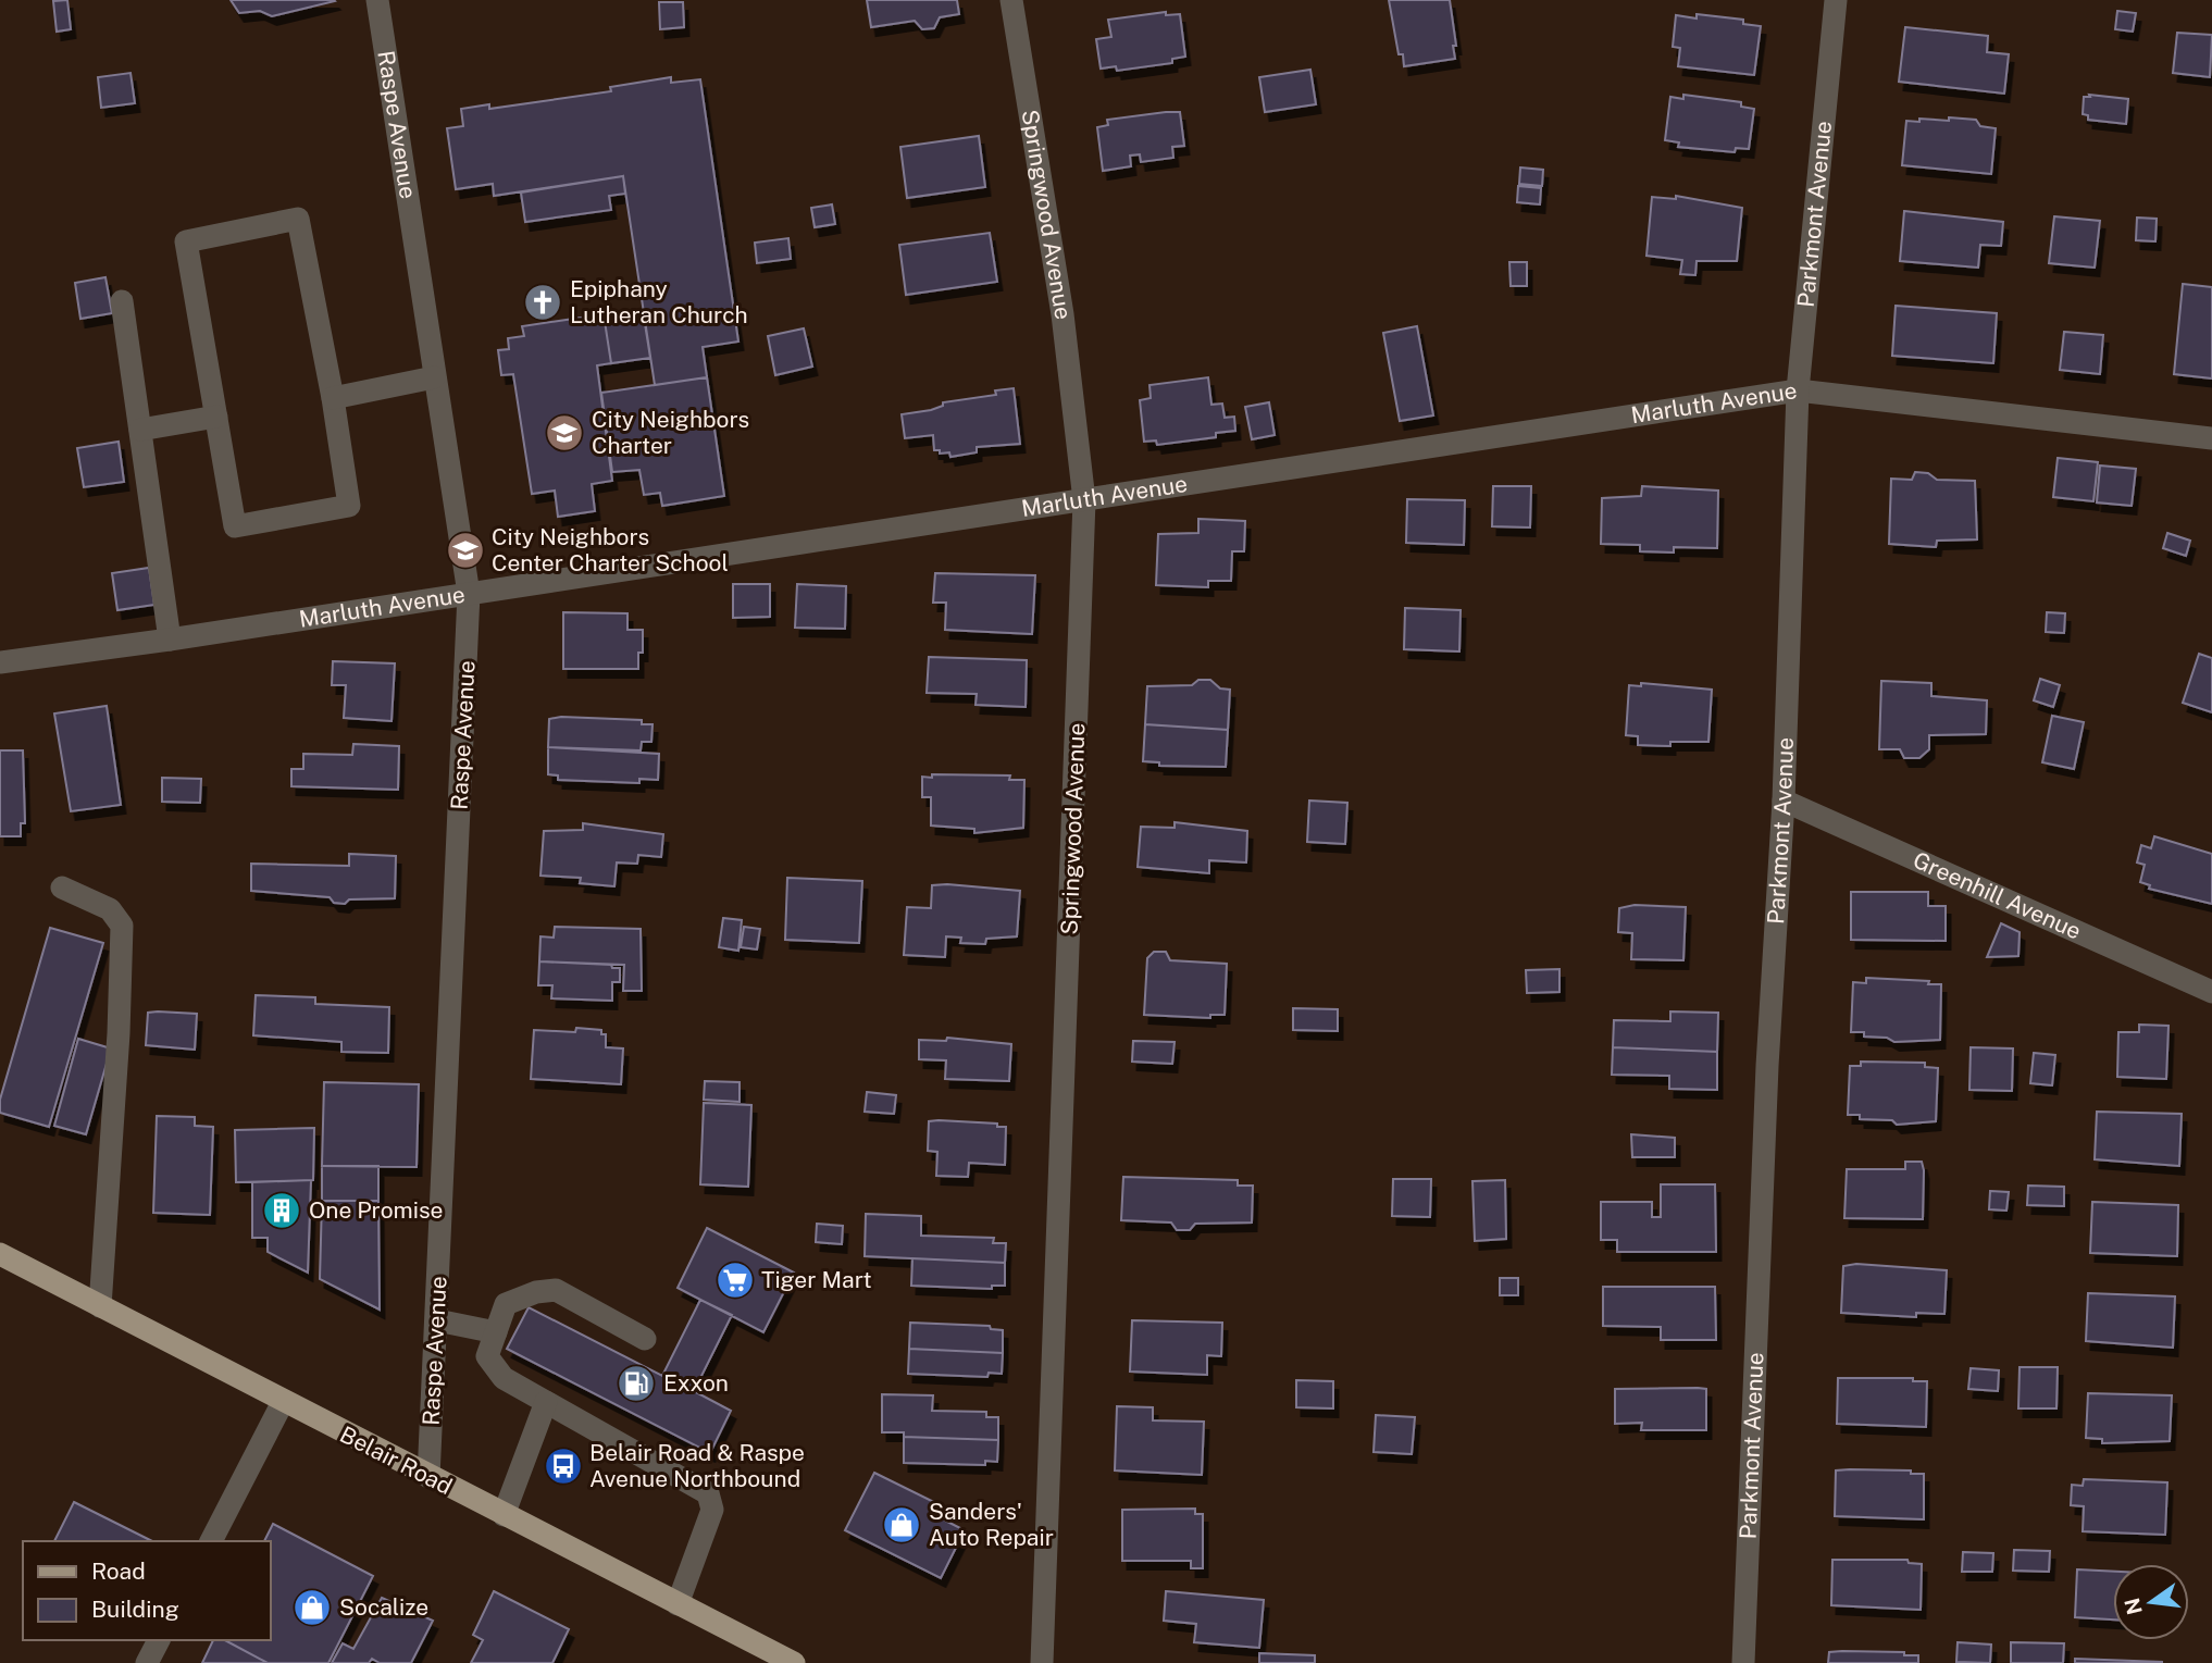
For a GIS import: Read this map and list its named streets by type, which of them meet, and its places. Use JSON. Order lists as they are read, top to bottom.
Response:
{
  "streets": {
    "main road": ["Belair Road"],
    "street": [
      "Raspe Avenue",
      "Springwood Avenue",
      "Parkmont Avenue",
      "Marluth Avenue",
      "Greenhill Avenue"
    ]
  },
  "crossings": [
    ["Raspe Avenue", "Marluth Avenue"],
    ["Raspe Avenue", "Belair Road"],
    ["Springwood Avenue", "Marluth Avenue"],
    ["Parkmont Avenue", "Marluth Avenue"],
    ["Parkmont Avenue", "Greenhill Avenue"]
  ],
  "places": {
    "church": ["Epiphany Lutheran Church"],
    "school or university": ["City Neighbors Charter", "City Neighbors Center Charter School"],
    "building": ["One Promise"],
    "supermarket": ["Tiger Mart"],
    "fuel station": ["Exxon"],
    "bus stop": ["Belair Road & Raspe Avenue Northbound"],
    "shop": ["Sanders' Auto Repair", "Socalize"]
  },
  "legend": ["Road", "Building"],
  "north": "left"
}
